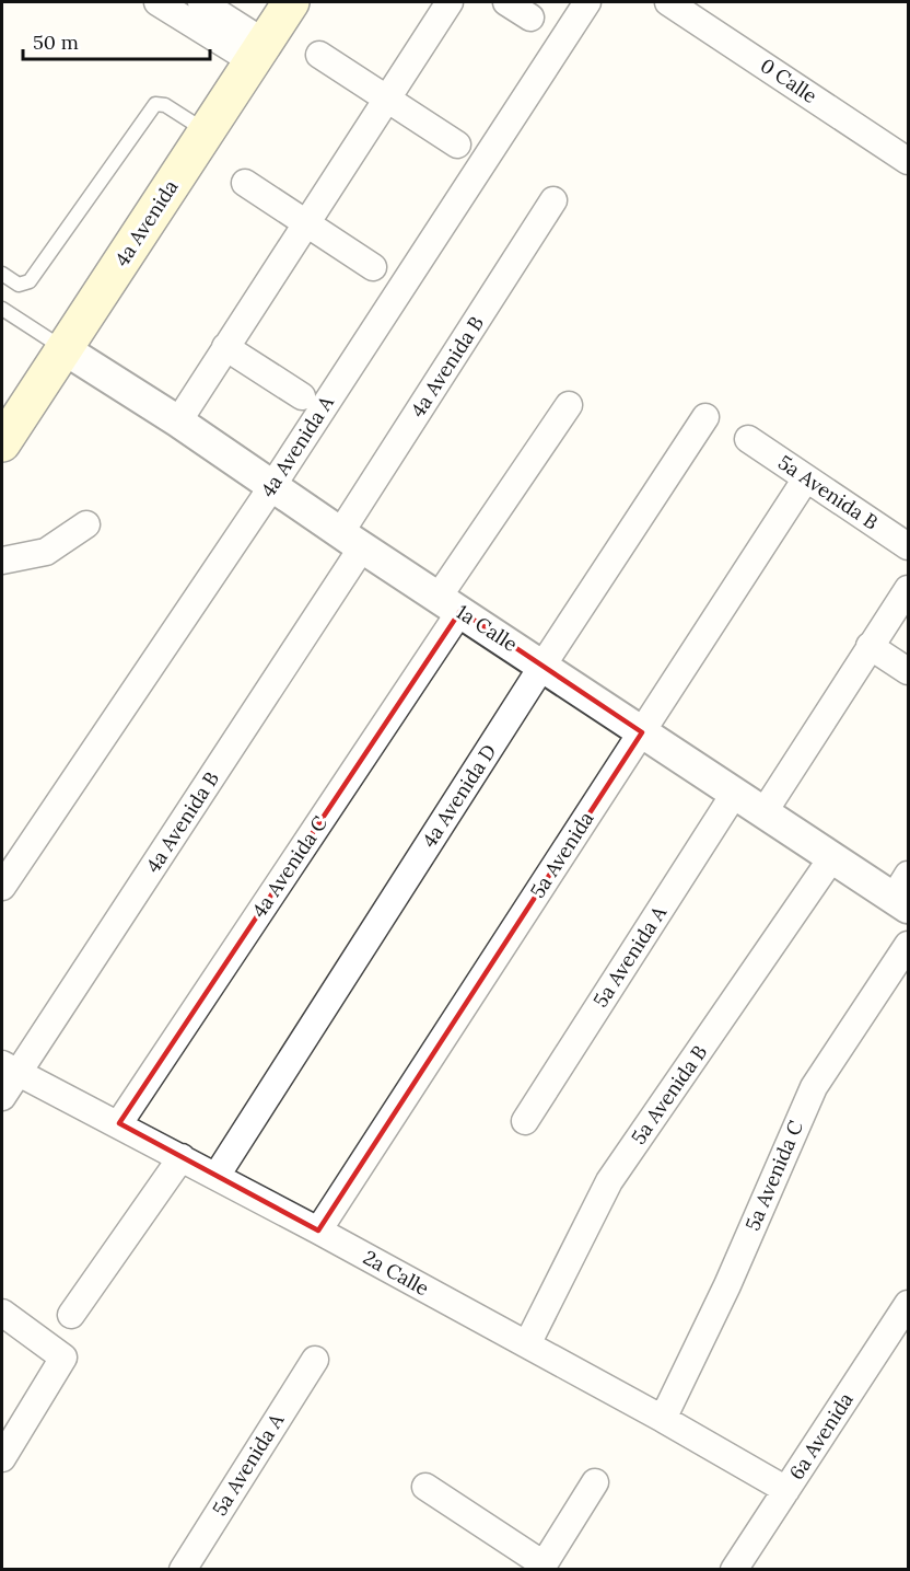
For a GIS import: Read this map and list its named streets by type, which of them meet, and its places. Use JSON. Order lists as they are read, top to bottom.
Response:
{
  "streets": {
    "main road": ["4a Avenida"],
    "street": [
      "0 Calle",
      "4a Avenida B",
      "4a Avenida A",
      "5a Avenida B",
      "1a Calle",
      "4a Avenida D",
      "5a Avenida",
      "4a Avenida C",
      "5a Avenida A",
      "5a Avenida C",
      "2a Calle",
      "6a Avenida"
    ]
  },
  "crossings": [
    ["4a Avenida", "1a Calle"],
    ["4a Avenida B", "1a Calle"],
    ["4a Avenida B", "2a Calle"],
    ["4a Avenida A", "1a Calle"],
    ["5a Avenida B", "1a Calle"],
    ["5a Avenida B", "5a Avenida"],
    ["5a Avenida B", "2a Calle"],
    ["1a Calle", "4a Avenida D"],
    ["1a Calle", "5a Avenida"],
    ["1a Calle", "4a Avenida C"],
    ["1a Calle", "5a Avenida A"],
    ["4a Avenida D", "2a Calle"],
    ["5a Avenida", "2a Calle"],
    ["4a Avenida C", "2a Calle"],
    ["5a Avenida C", "2a Calle"],
    ["2a Calle", "6a Avenida"]
  ],
  "scale_bar": "50 m"
}
